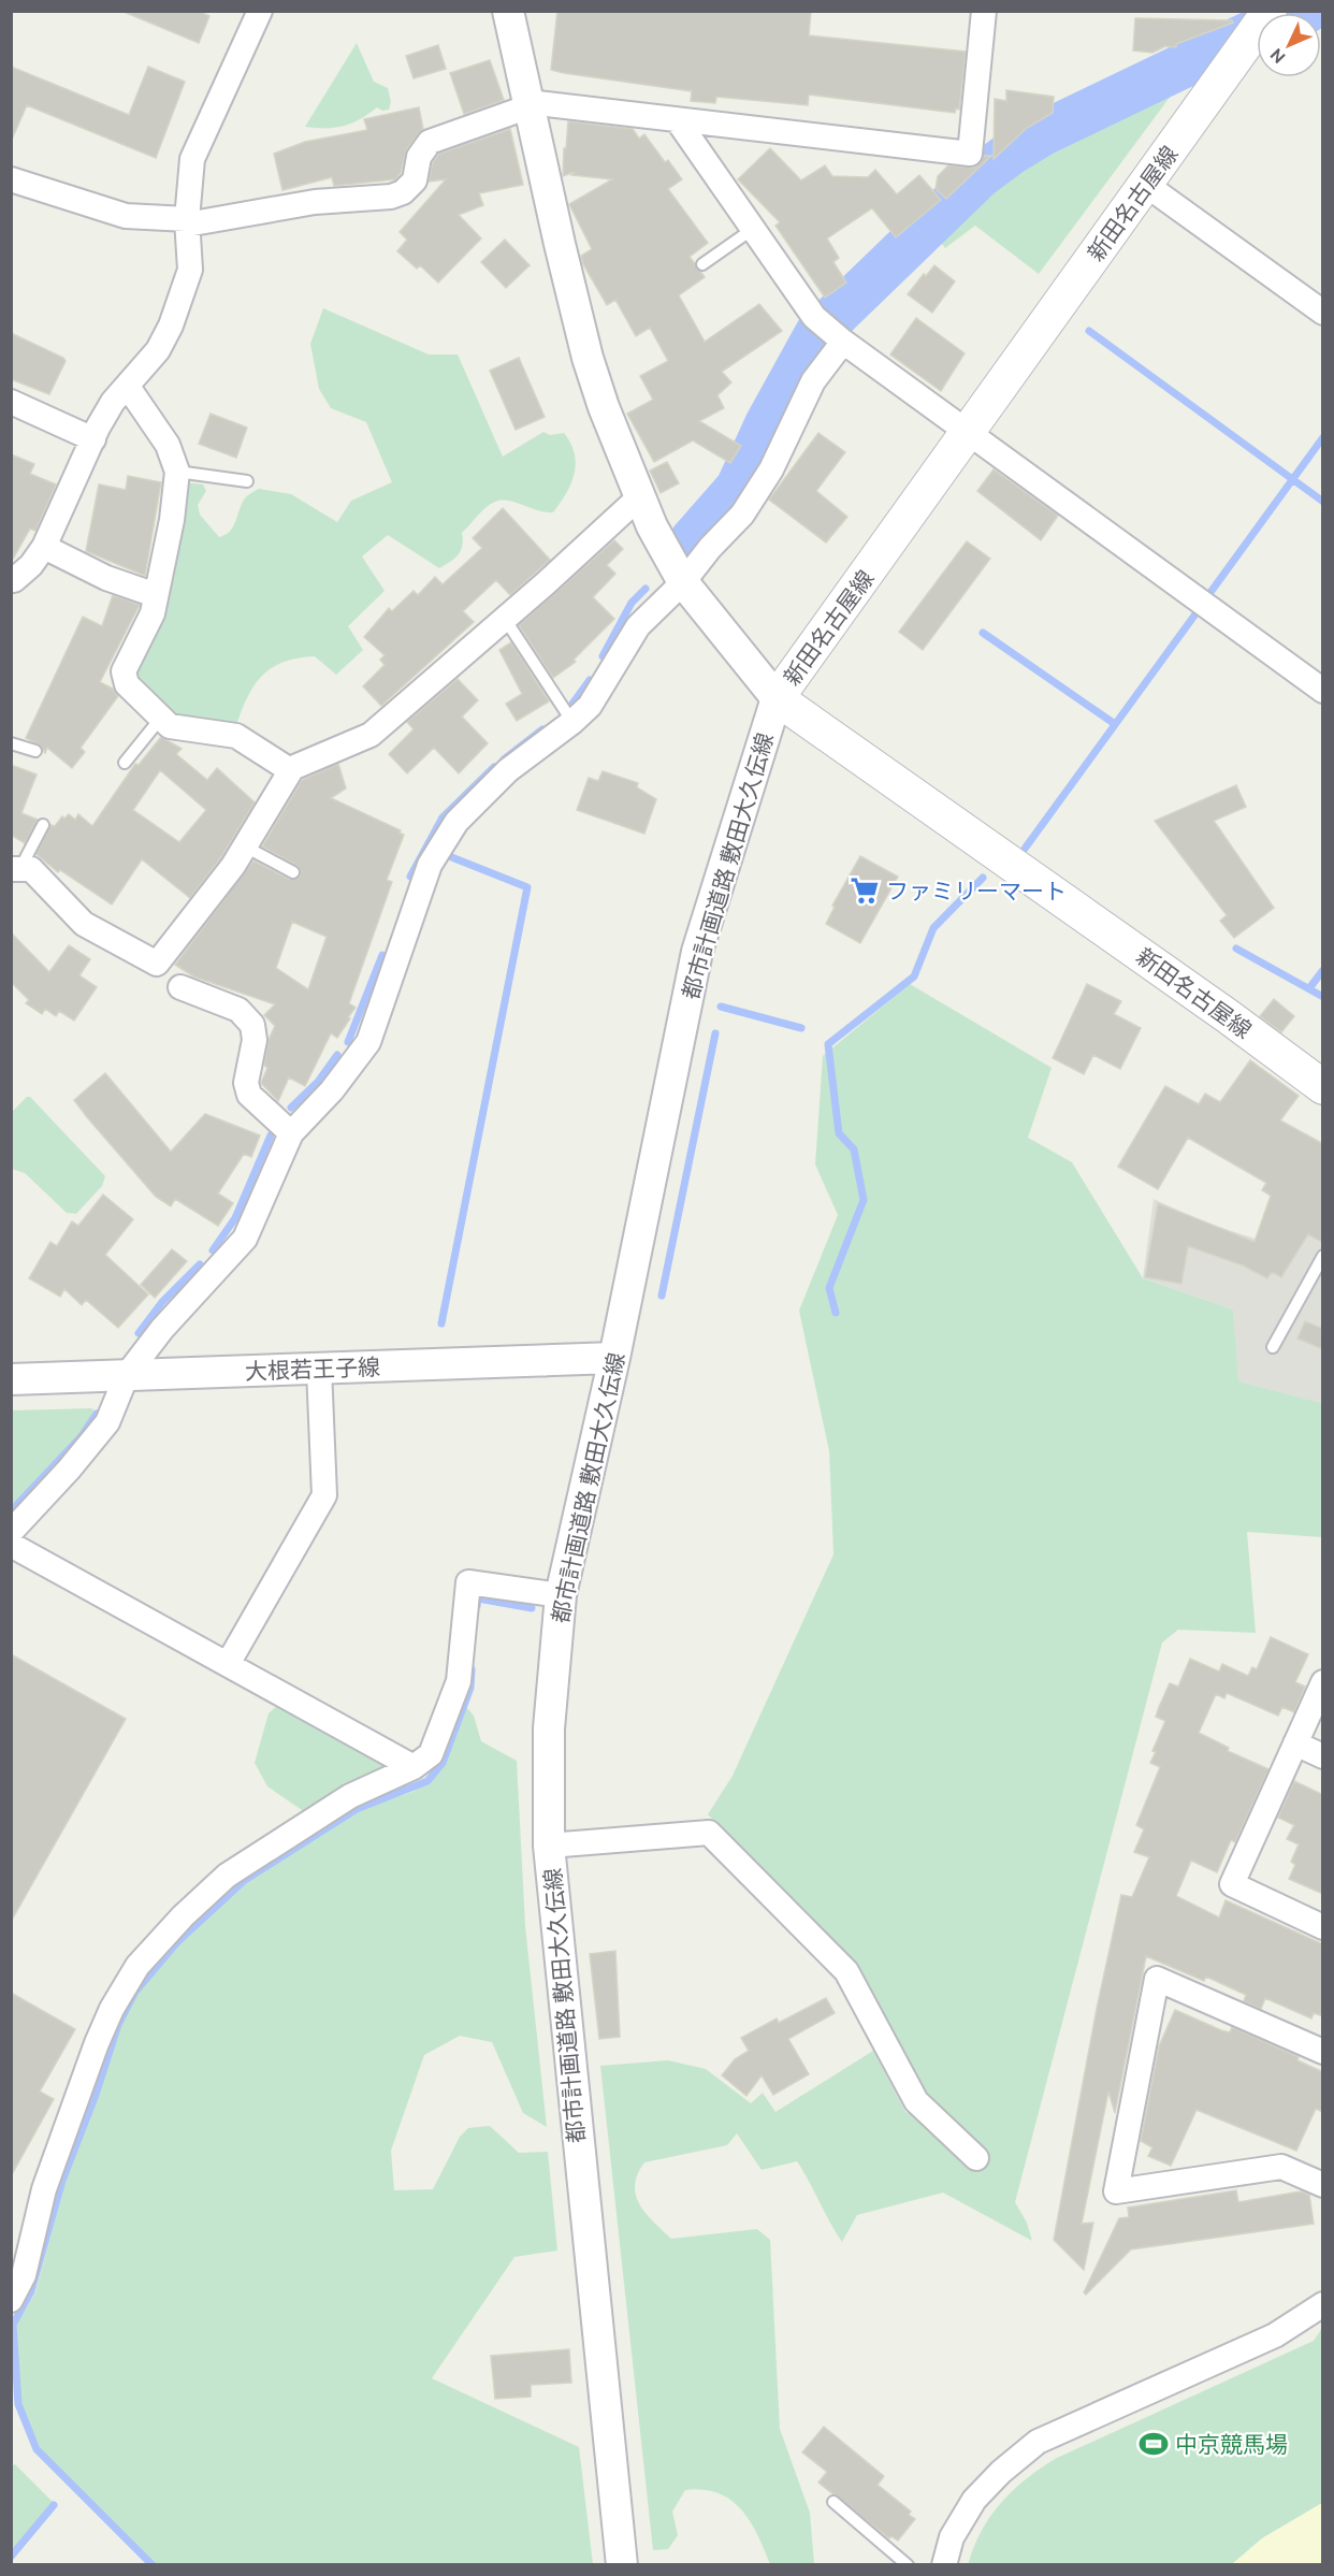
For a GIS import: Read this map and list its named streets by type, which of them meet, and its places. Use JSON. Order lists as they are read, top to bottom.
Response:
{
  "streets": {
    "main road": ["新田名古屋線"],
    "street": ["都市計画道路 敷田大久伝線", "大根若王子線"]
  },
  "crossings": [
    ["新田名古屋線", "都市計画道路 敷田大久伝線"],
    ["都市計画道路 敷田大久伝線", "大根若王子線"]
  ],
  "places": {
    "supermarket": ["ファミリーマート"],
    "sports": ["中京競馬場"]
  },
  "north": "bottom left"
}
